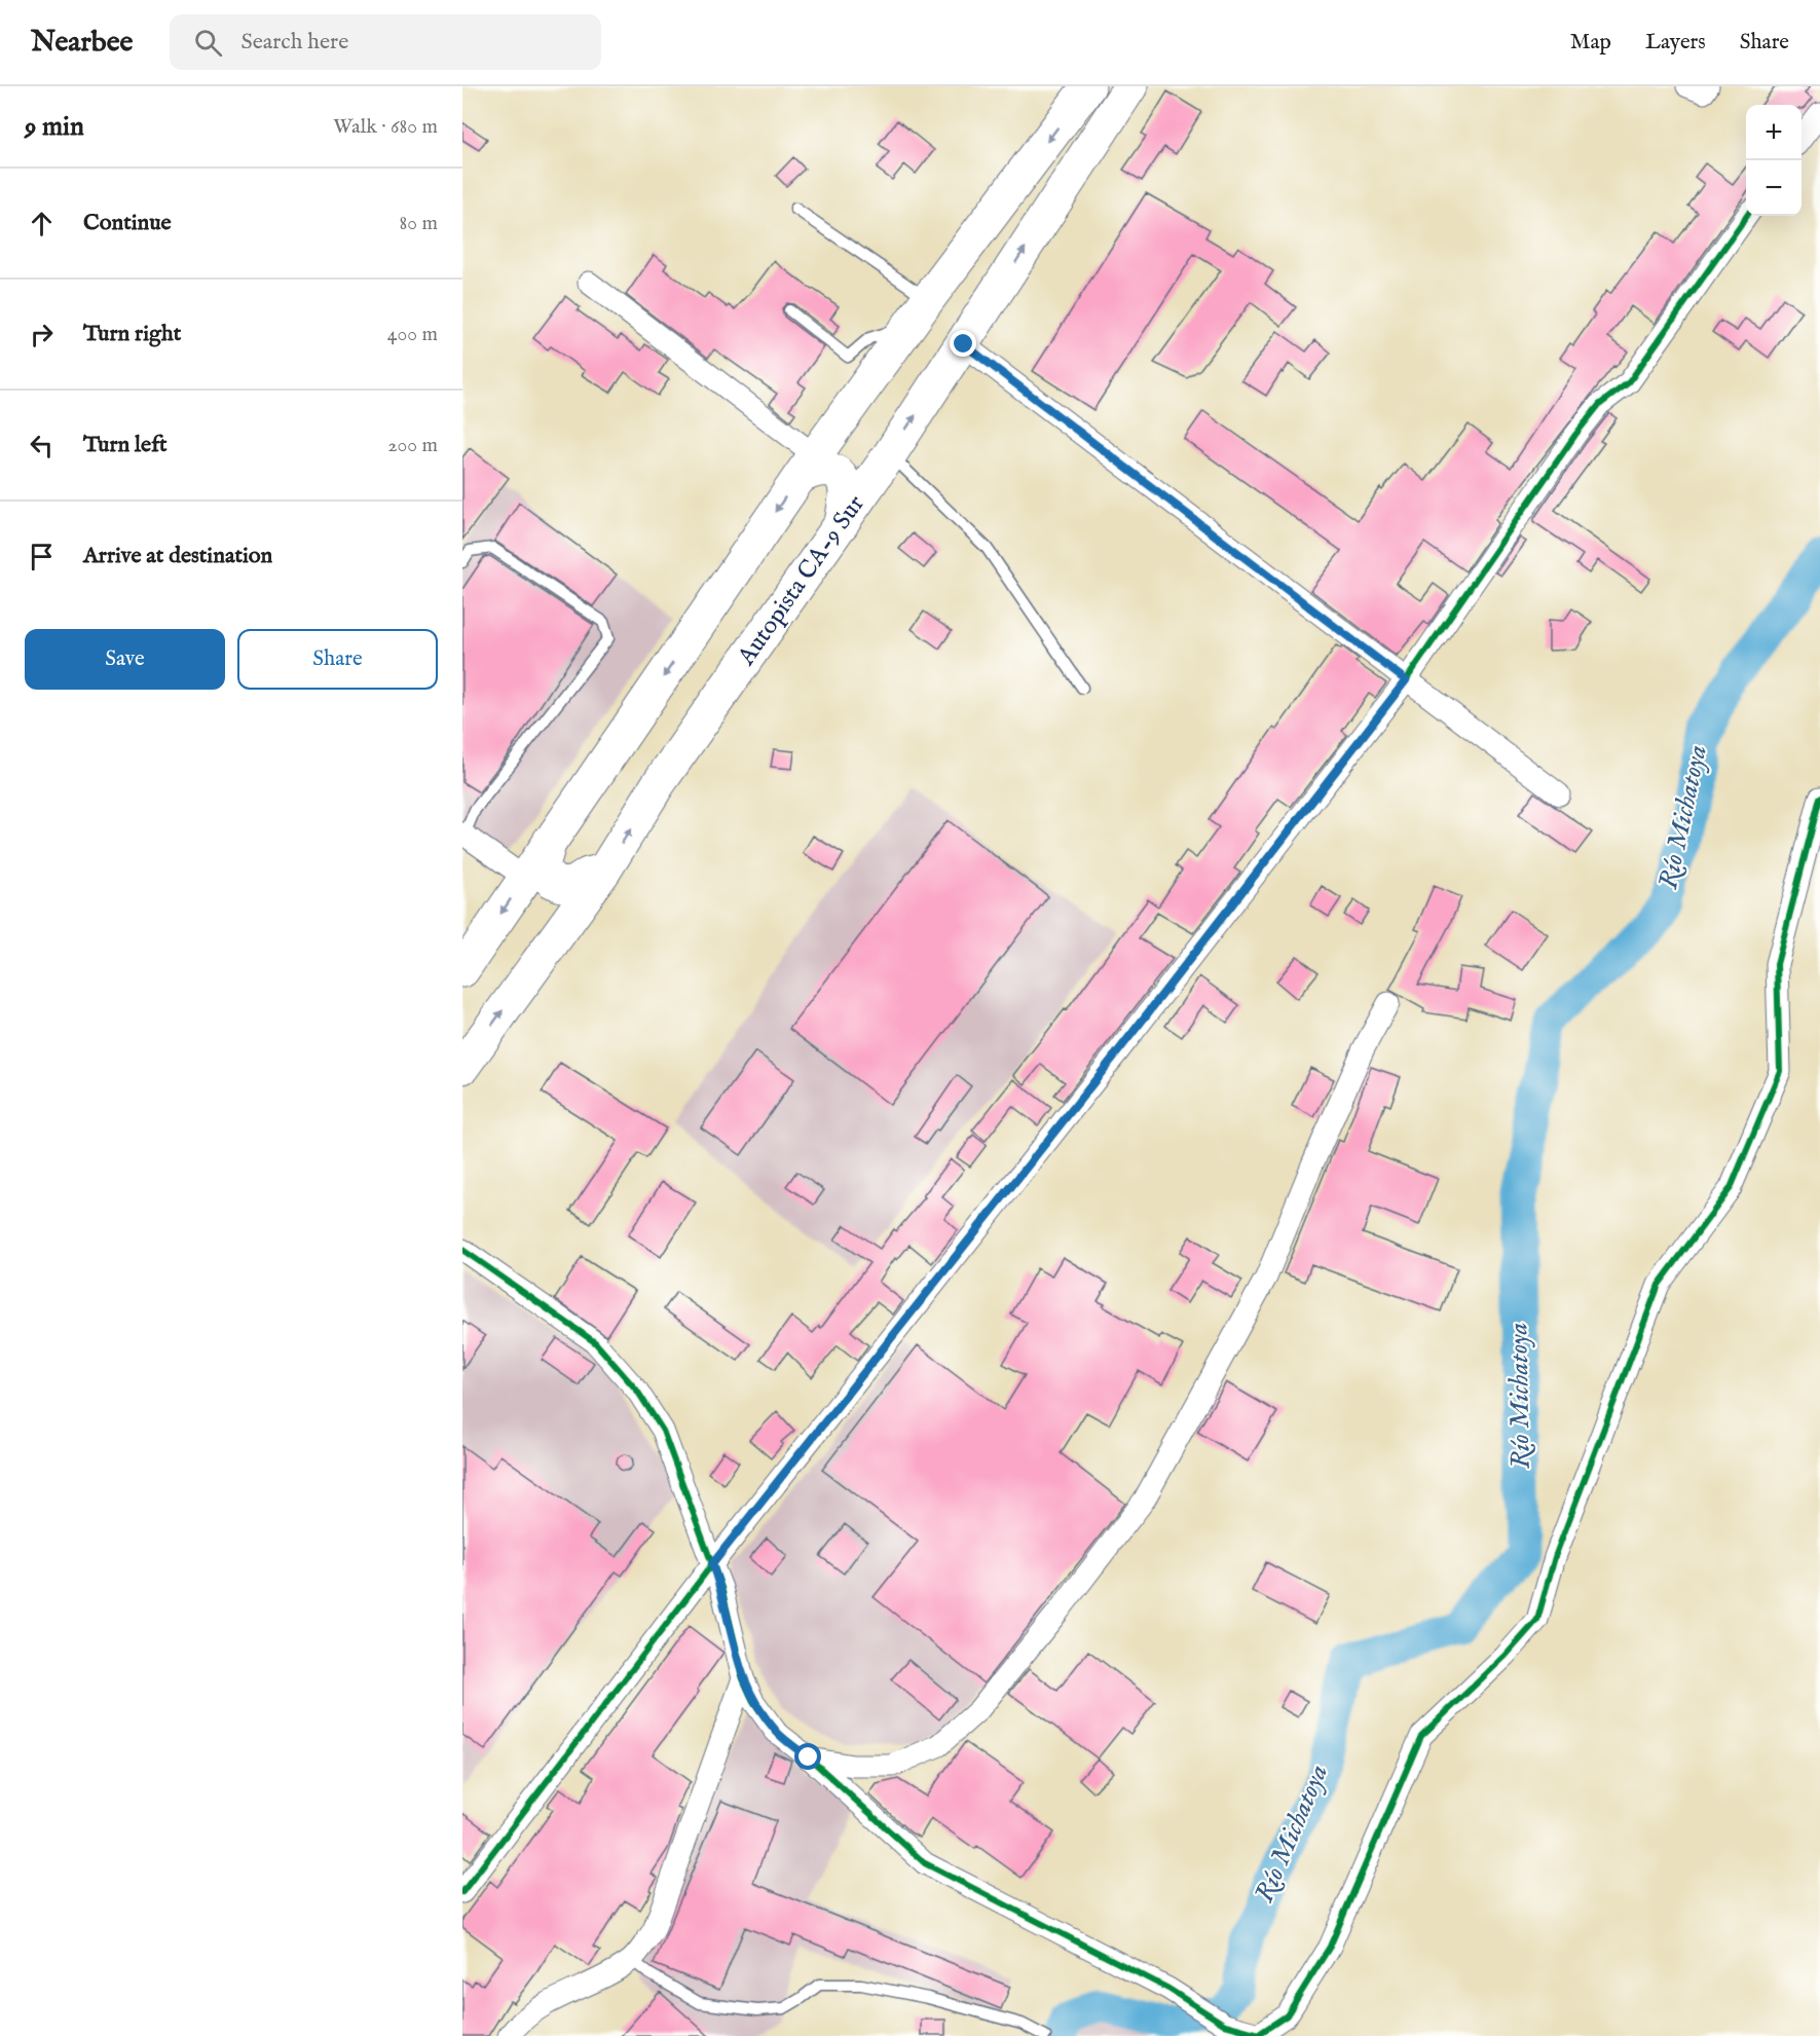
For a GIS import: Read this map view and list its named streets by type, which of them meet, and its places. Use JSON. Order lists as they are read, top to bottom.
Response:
{
  "streets": {
    "highway": ["Autopista CA-9 Sur"]
  },
  "water": ["Río Michatoya"],
  "page": {
    "header": "Nearbee",
    "search": "Search here",
    "nav": ["Map", "Layers", "Share"],
    "heading": ["9 min", "Walk · 680 m"],
    "map_buttons": ["+", "−"],
    "list": [
      ["Continue", "80 m"],
      ["Turn right", "400 m"],
      ["Turn left", "200 m"],
      "Arrive at destination"
    ],
    "buttons": ["Save", "Share"]
  }
}
